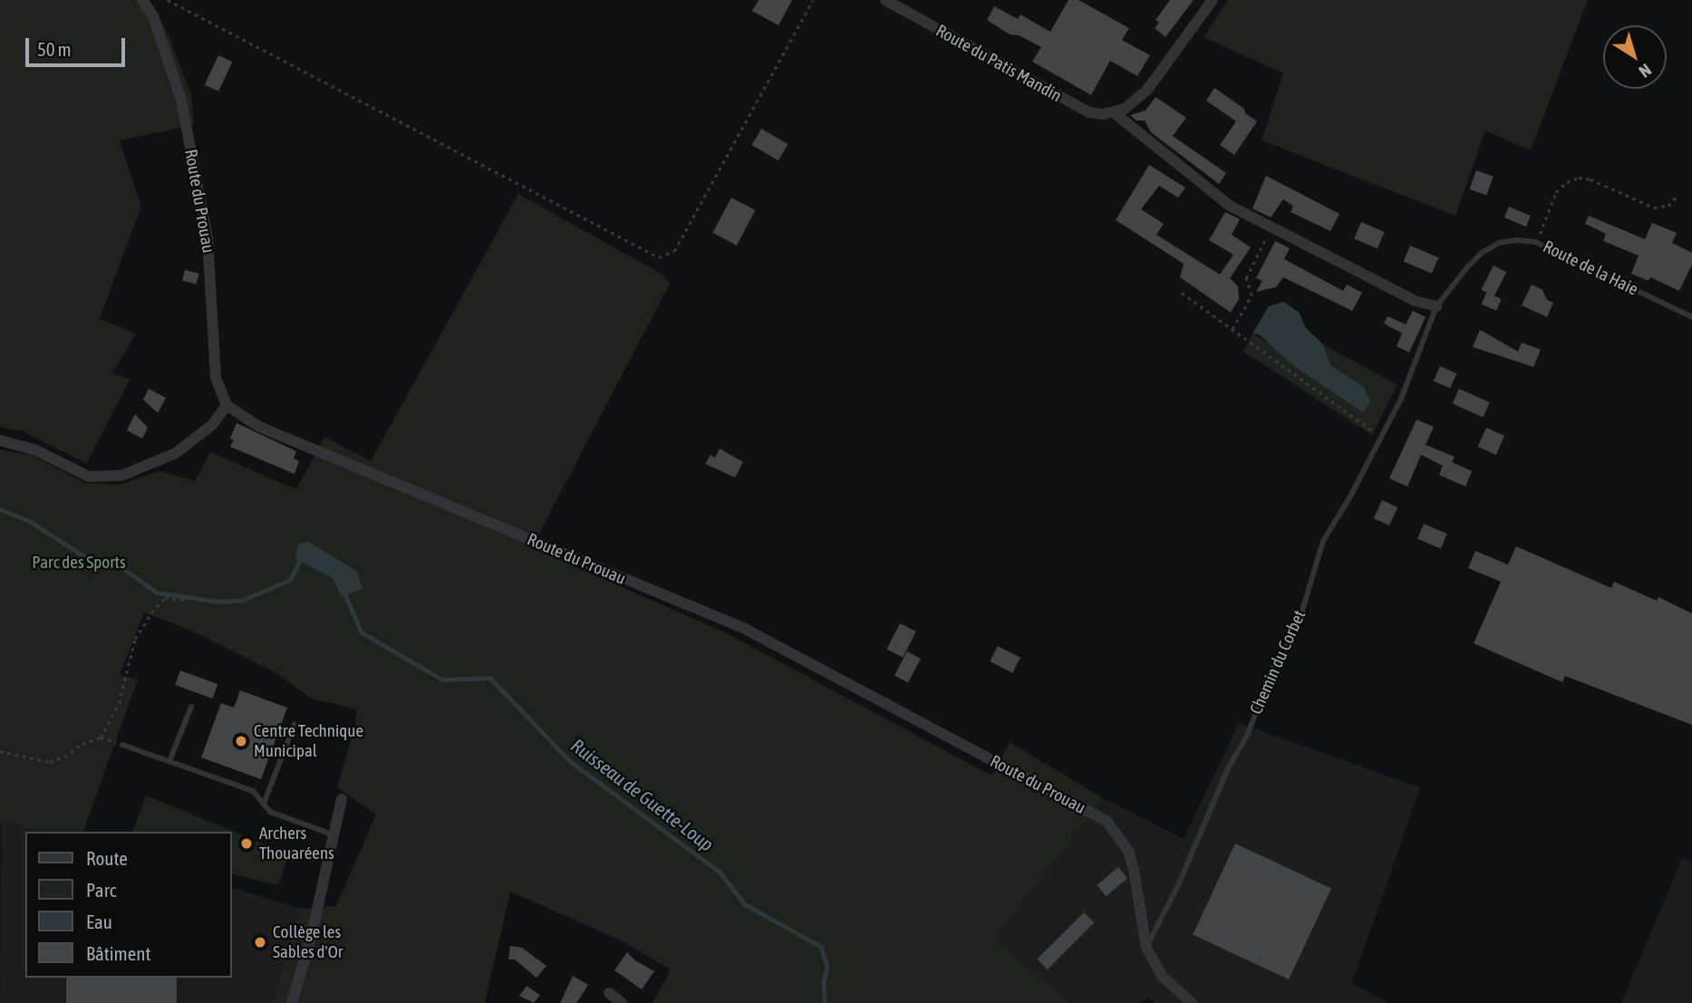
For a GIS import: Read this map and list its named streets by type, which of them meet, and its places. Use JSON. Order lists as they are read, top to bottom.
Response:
{
  "streets": {
    "street": ["Route du Patis Mandin", "Route du Prouau"],
    "lane": ["Route de la Haie", "Chemin du Corbet"]
  },
  "crossings": [
    ["Route du Prouau", "Chemin du Corbet"],
    ["Route de la Haie", "Chemin du Corbet"]
  ],
  "water": ["Ruisseau de Guette-Loup"],
  "parks": ["Parc des Sports"],
  "places": ["Centre Technique Municipal", "Archers Thouaréens", "Collège les Sables d'Or"],
  "legend": [
    "Route",
    "Parc",
    "Eau",
    "Bâtiment"
  ],
  "scale_bar": "50 m",
  "north": "bottom right"
}
